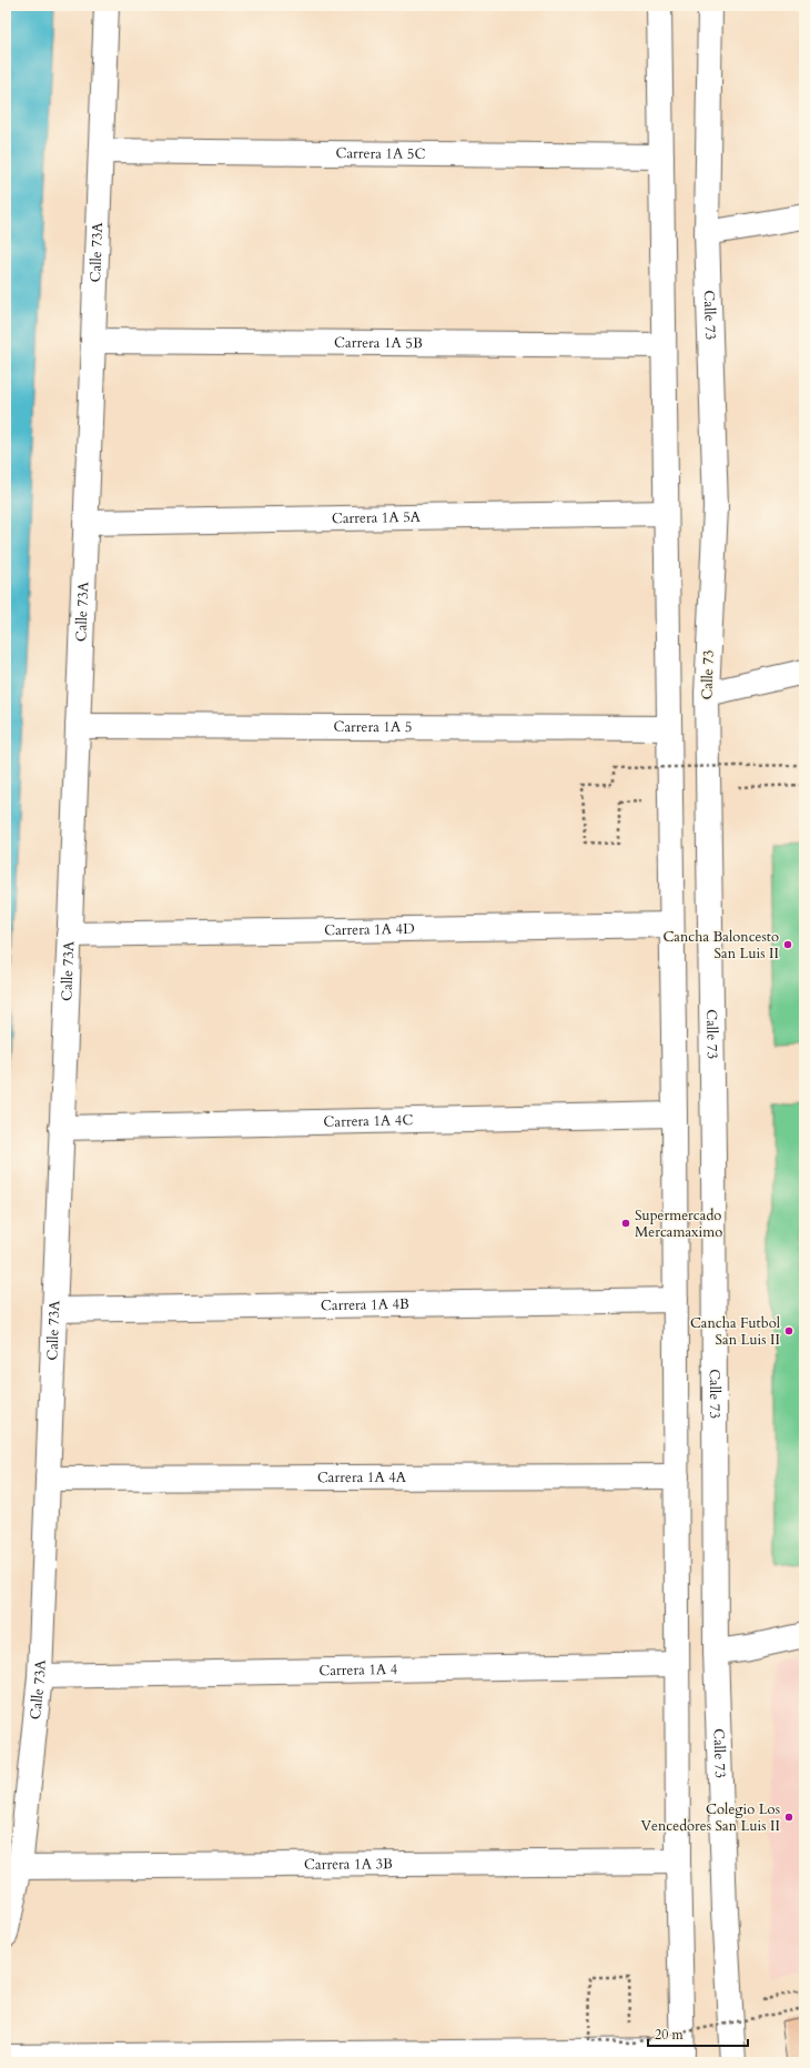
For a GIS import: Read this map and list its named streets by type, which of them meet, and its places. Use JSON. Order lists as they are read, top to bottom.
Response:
{
  "streets": {
    "street": [
      "Carrera 1A 5C",
      "Calle 73A",
      "Calle 73",
      "Carrera 1A 5B",
      "Carrera 1A 5A",
      "Carrera 1A 5",
      "Carrera 1A 4D",
      "Carrera 1A 4C",
      "Carrera 1A 4B",
      "Carrera 1A 4A",
      "Carrera 1A 4",
      "Carrera 1A 3B"
    ]
  },
  "crossings": [
    ["Carrera 1A 5C", "Calle 73A"],
    ["Calle 73A", "Carrera 1A 5B"],
    ["Calle 73A", "Carrera 1A 5A"],
    ["Calle 73A", "Carrera 1A 5"],
    ["Calle 73A", "Carrera 1A 4D"],
    ["Calle 73A", "Carrera 1A 4C"],
    ["Calle 73A", "Carrera 1A 4B"],
    ["Calle 73A", "Carrera 1A 4A"],
    ["Calle 73A", "Carrera 1A 4"],
    ["Calle 73A", "Carrera 1A 3B"]
  ],
  "places": [
    "Cancha Baloncesto San Luis II",
    "Supermercado Mercamaximo",
    "Cancha Futbol San Luis II",
    "Colegio Los Vencedores San Luis II"
  ],
  "scale_bar": "20 m"
}
